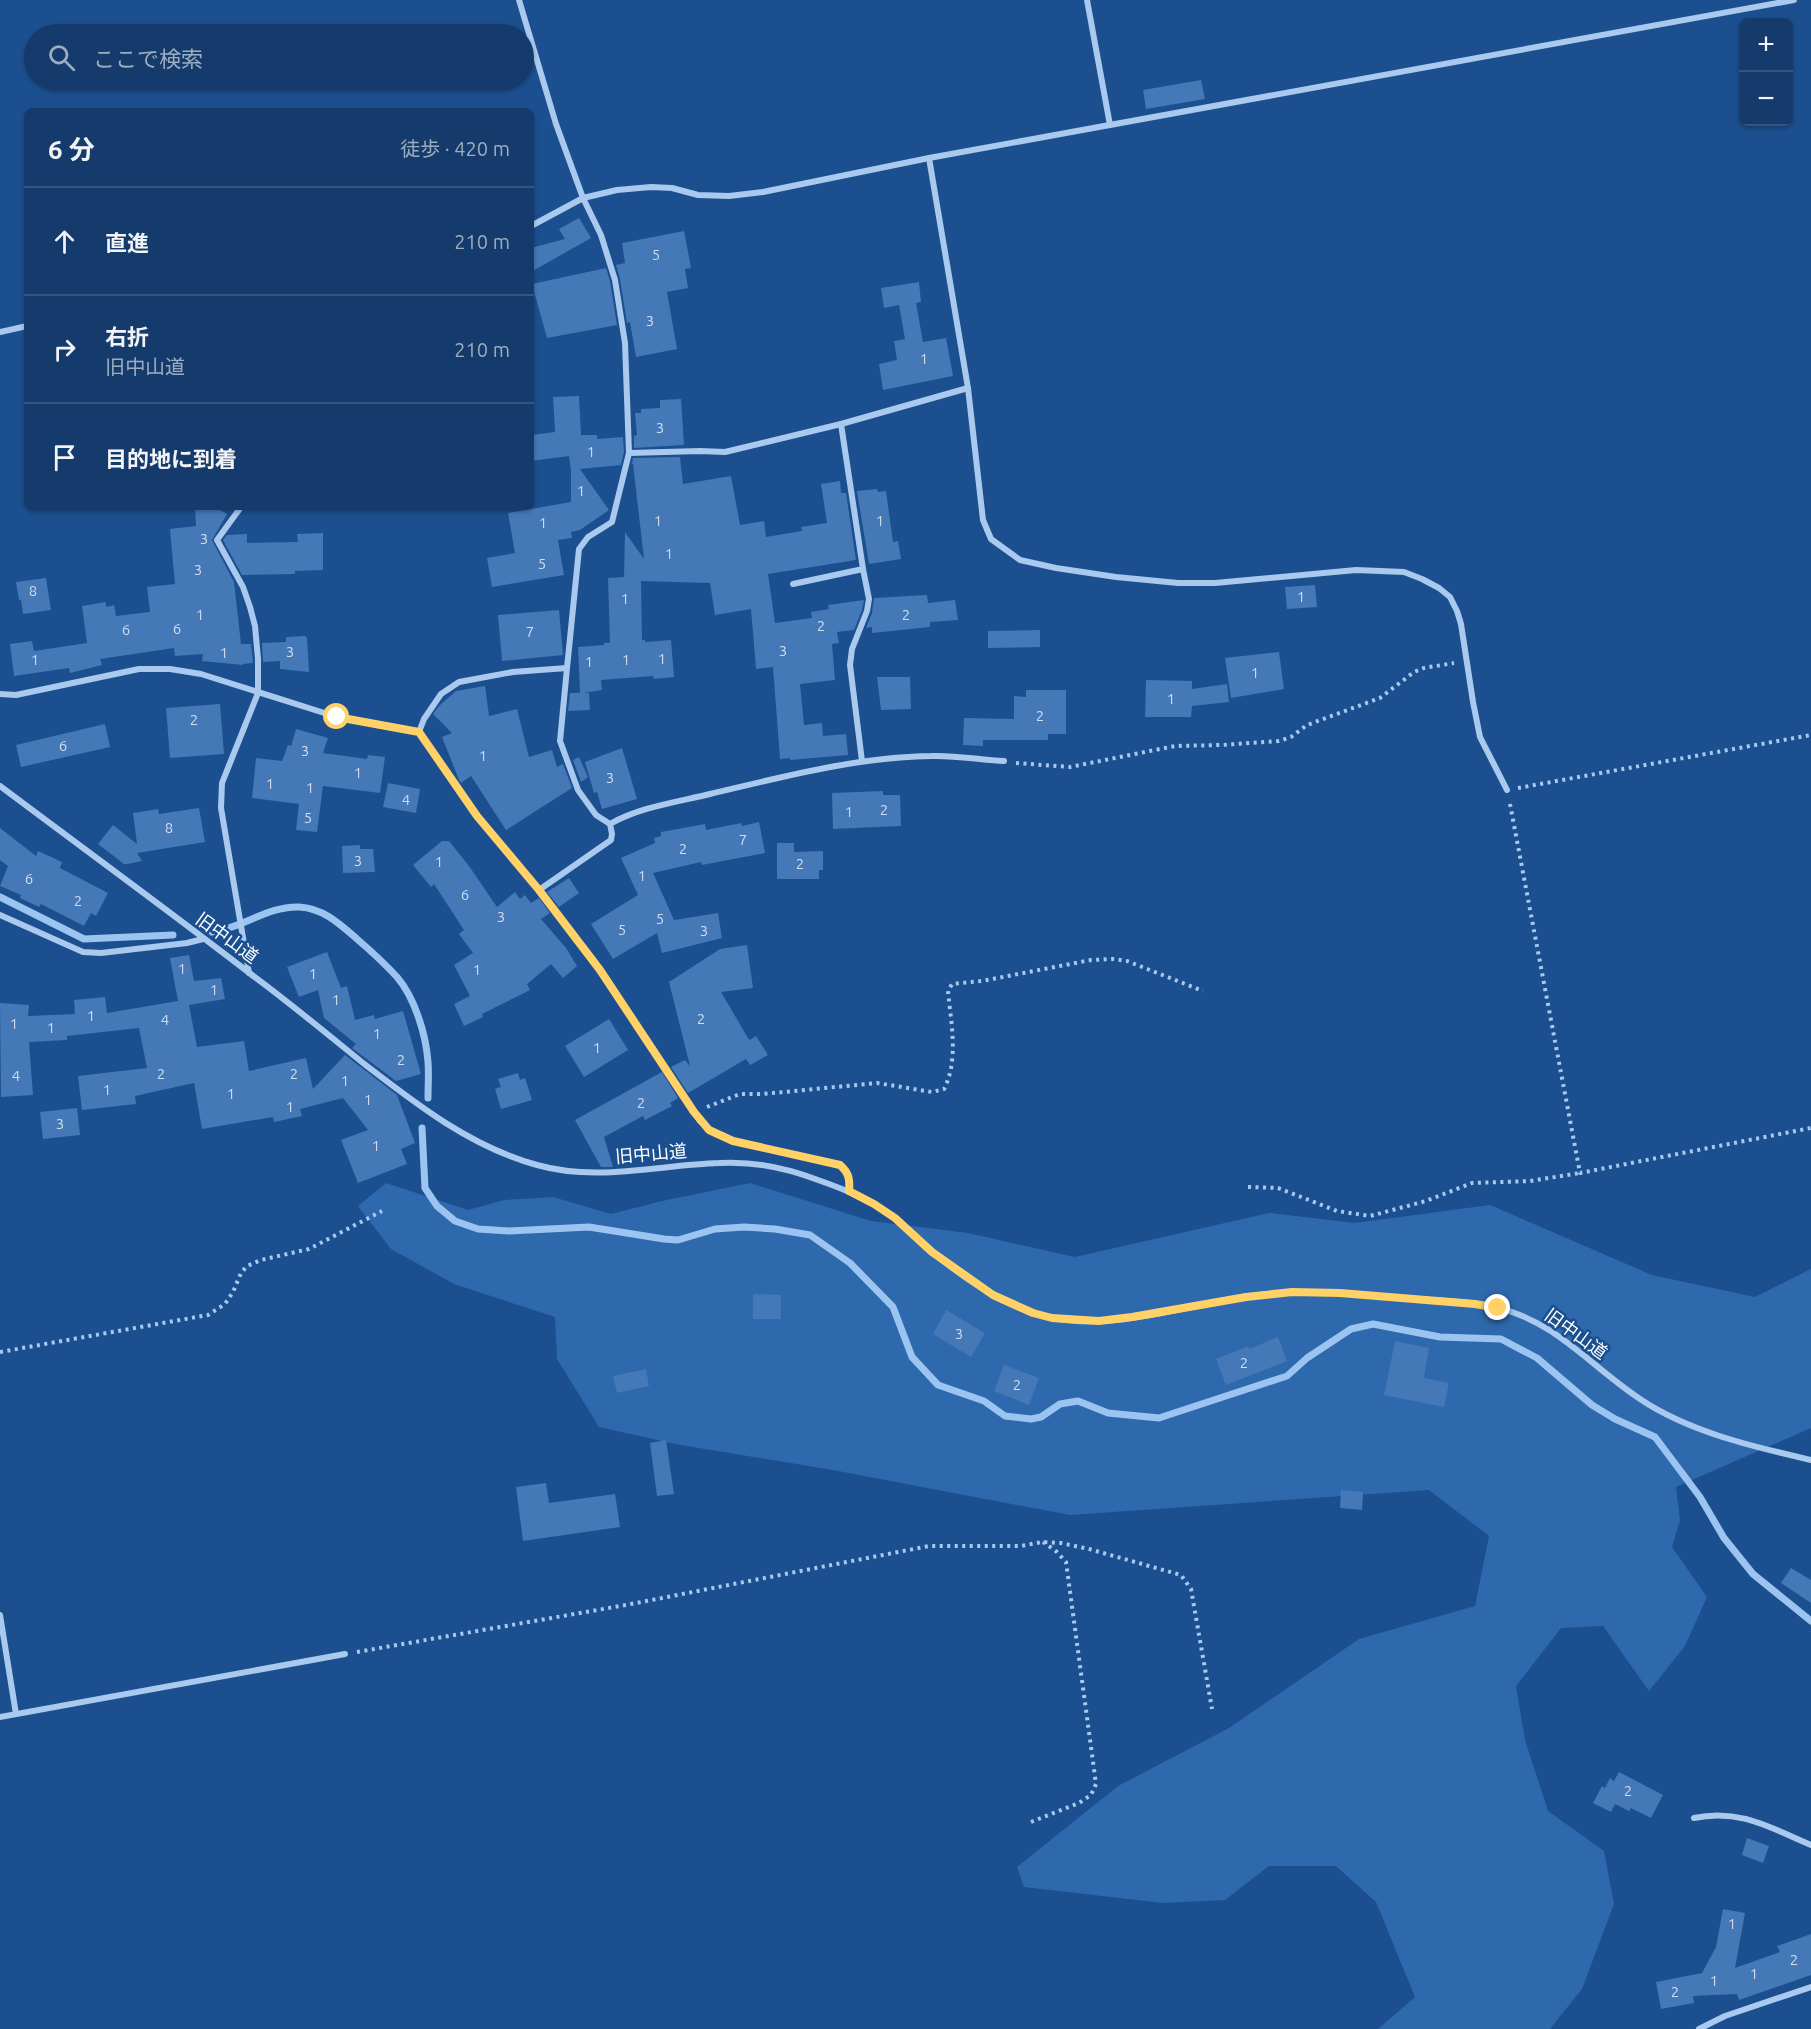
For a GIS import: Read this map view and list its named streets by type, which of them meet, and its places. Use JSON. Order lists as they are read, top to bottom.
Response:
{
  "streets": {
    "street": ["旧中山道"]
  },
  "house_numbers": [
    "5",
    "3",
    "1",
    "3",
    "1",
    "1",
    "1",
    "1",
    "1",
    "3",
    "1",
    "5",
    "3",
    "8",
    "1",
    "1",
    "1",
    "2",
    "2",
    "6",
    "6",
    "7",
    "3",
    "3",
    "1",
    "1",
    "1",
    "1",
    "1",
    "1",
    "1",
    "2",
    "2",
    "6",
    "3",
    "1",
    "1",
    "3",
    "1",
    "1",
    "4",
    "2",
    "1",
    "5",
    "8",
    "7",
    "2",
    "3",
    "1",
    "2",
    "1",
    "6",
    "6",
    "2",
    "3",
    "5",
    "5",
    "3",
    "1",
    "1",
    "1",
    "1",
    "1",
    "1",
    "2",
    "4",
    "1",
    "1",
    "1",
    "1",
    "2",
    "2",
    "2",
    "4",
    "1",
    "1",
    "1",
    "1",
    "2",
    "1",
    "3",
    "1",
    "3",
    "2",
    "2",
    "2",
    "1",
    "2",
    "1",
    "1",
    "2"
  ],
  "page": {
    "map_buttons": ["+", "−"],
    "search": "ここで検索",
    "heading": ["6 分", "徒歩 · 420 m"],
    "list": [
      ["直進", "210 m"],
      ["右折", "旧中山道", "210 m"],
      "目的地に到着"
    ]
  }
}
